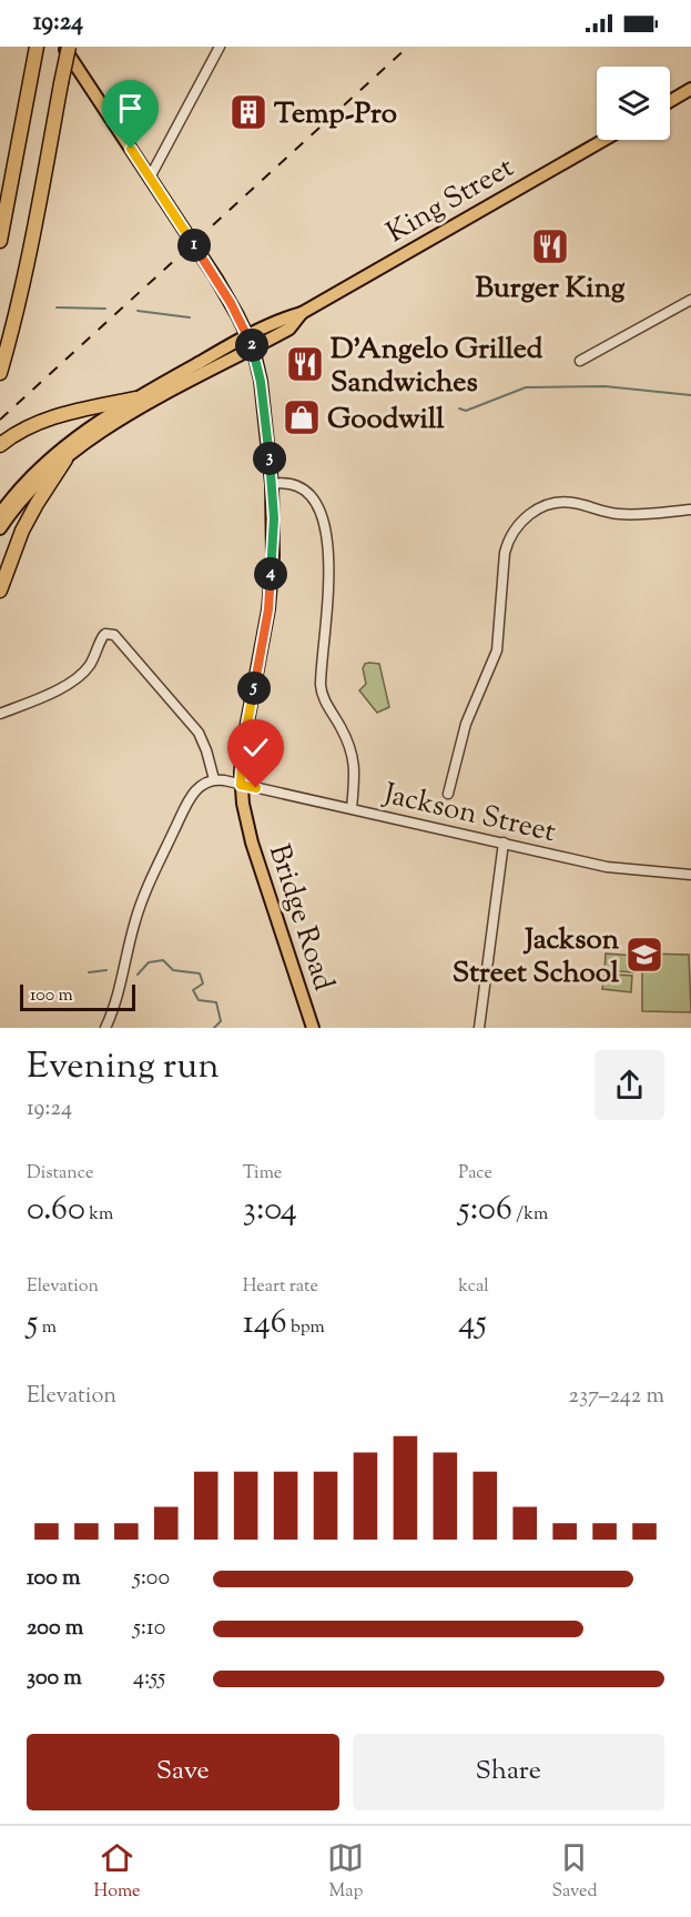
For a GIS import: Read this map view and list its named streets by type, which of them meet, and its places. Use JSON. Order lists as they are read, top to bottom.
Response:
{
  "streets": {
    "main road": ["King Street", "Bridge Road"],
    "street": ["Jackson Street"]
  },
  "crossings": [
    ["King Street", "Bridge Road"],
    ["Jackson Street", "Bridge Road"]
  ],
  "places": {
    "building": ["Temp-Pro"],
    "restaurant": ["Burger King", "D'Angelo Grilled Sandwiches"],
    "shop": ["Goodwill"],
    "school or university": ["Jackson Street School"]
  },
  "scale_bar": "100 m",
  "page": {
    "status": "19:24",
    "pins": [
      "1",
      "2",
      "3",
      "4",
      "5"
    ],
    "scale": "100 m",
    "heading": ["Evening run", "19:24"],
    "stats": [
      ["Distance", "0.60 km"],
      ["Time", "3:04"],
      ["Pace", "5:06 /km"],
      ["Elevation", "5 m"],
      ["Heart rate", "146 bpm"],
      ["kcal", "45"]
    ],
    "chart": ["Elevation", "237–242 m"],
    "list": [
      {
        "name": "100 m",
        "note": "5:00"
      },
      {
        "name": "200 m",
        "note": "5:10"
      },
      {
        "name": "300 m",
        "note": "4:55"
      }
    ],
    "buttons": ["Save", "Share"],
    "tabs": ["Home", "Map", "Saved"]
  }
}
